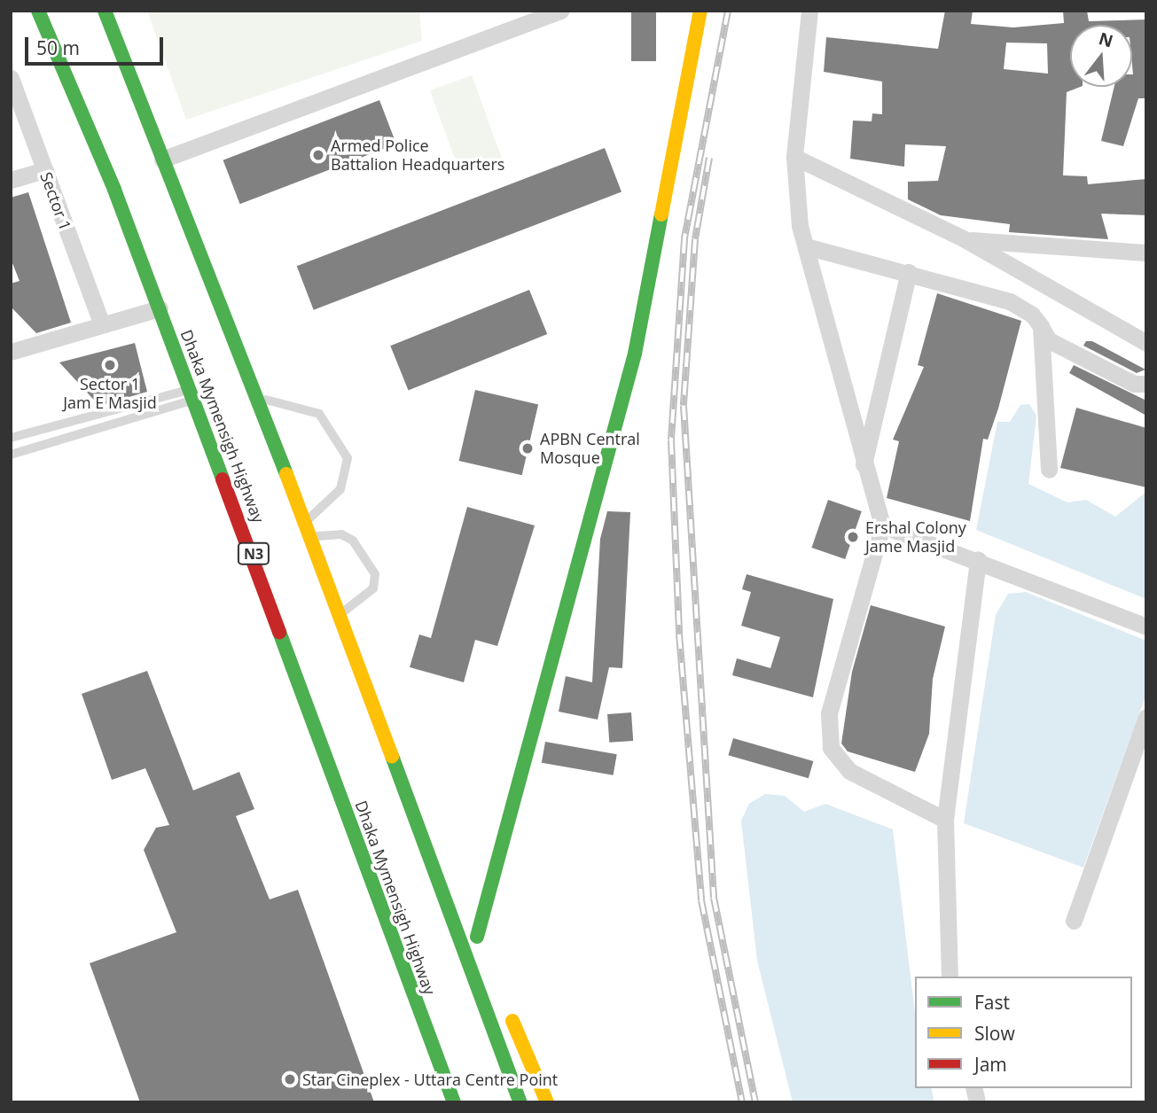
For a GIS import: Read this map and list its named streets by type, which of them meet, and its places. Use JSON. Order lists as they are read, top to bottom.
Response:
{
  "streets": {
    "main road": ["Dhaka Mymensigh Highway", "N3"],
    "street": ["Sector 1"]
  },
  "places": [
    "Armed Police Battalion Headquarters",
    "Sector 1 Jam E Masjid",
    "APBN Central Mosque",
    "Ershal Colony Jame Masjid",
    "Star Cineplex - Uttara Centre Point"
  ],
  "legend": ["Fast", "Slow", "Jam"],
  "scale_bar": "50 m",
  "north": "top"
}
